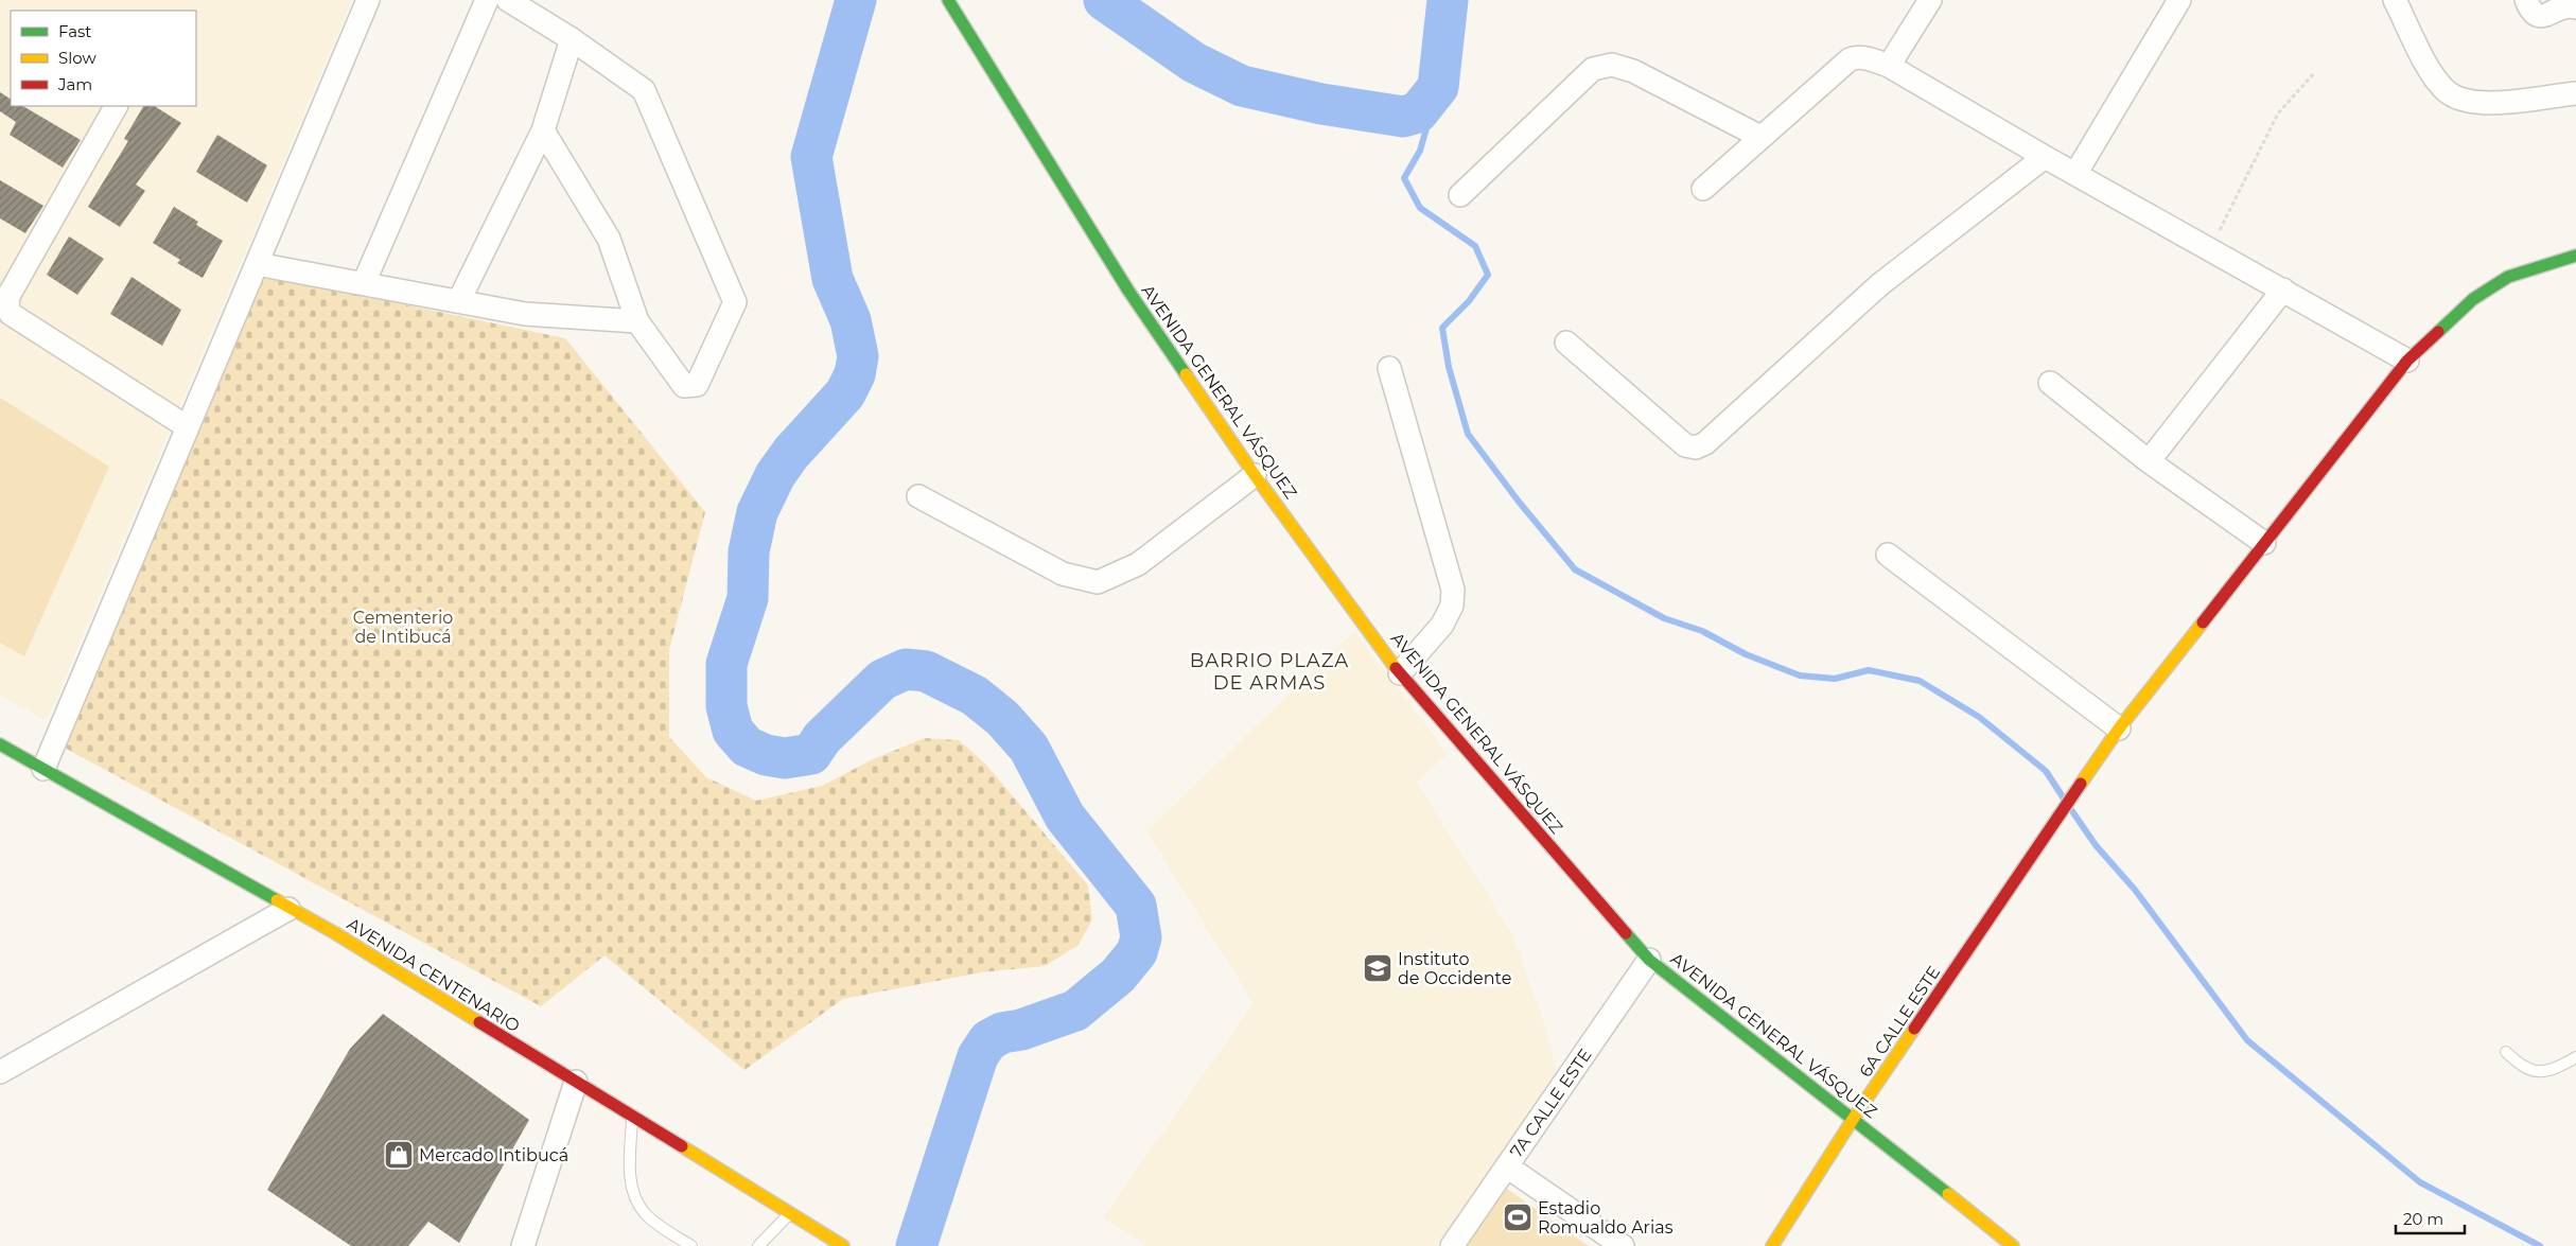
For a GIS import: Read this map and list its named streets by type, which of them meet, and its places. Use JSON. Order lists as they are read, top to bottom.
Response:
{
  "streets": {
    "street": [
      "AVENIDA GENERAL VÁSQUEZ",
      "AVENIDA CENTENARIO",
      "6A CALLE ESTE",
      "7A CALLE ESTE"
    ]
  },
  "crossings": [
    ["AVENIDA GENERAL VÁSQUEZ", "6A CALLE ESTE"],
    ["AVENIDA GENERAL VÁSQUEZ", "7A CALLE ESTE"]
  ],
  "districts": ["BARRIO PLAZA DE ARMAS"],
  "parks": ["Cementerio de Intibucá"],
  "places": {
    "school or university": ["Instituto de Occidente"],
    "shop": ["Mercado Intibucá"],
    "sports": ["Estadio Romualdo Arias"]
  },
  "legend": ["Fast", "Slow", "Jam"],
  "scale_bar": "20 m"
}
